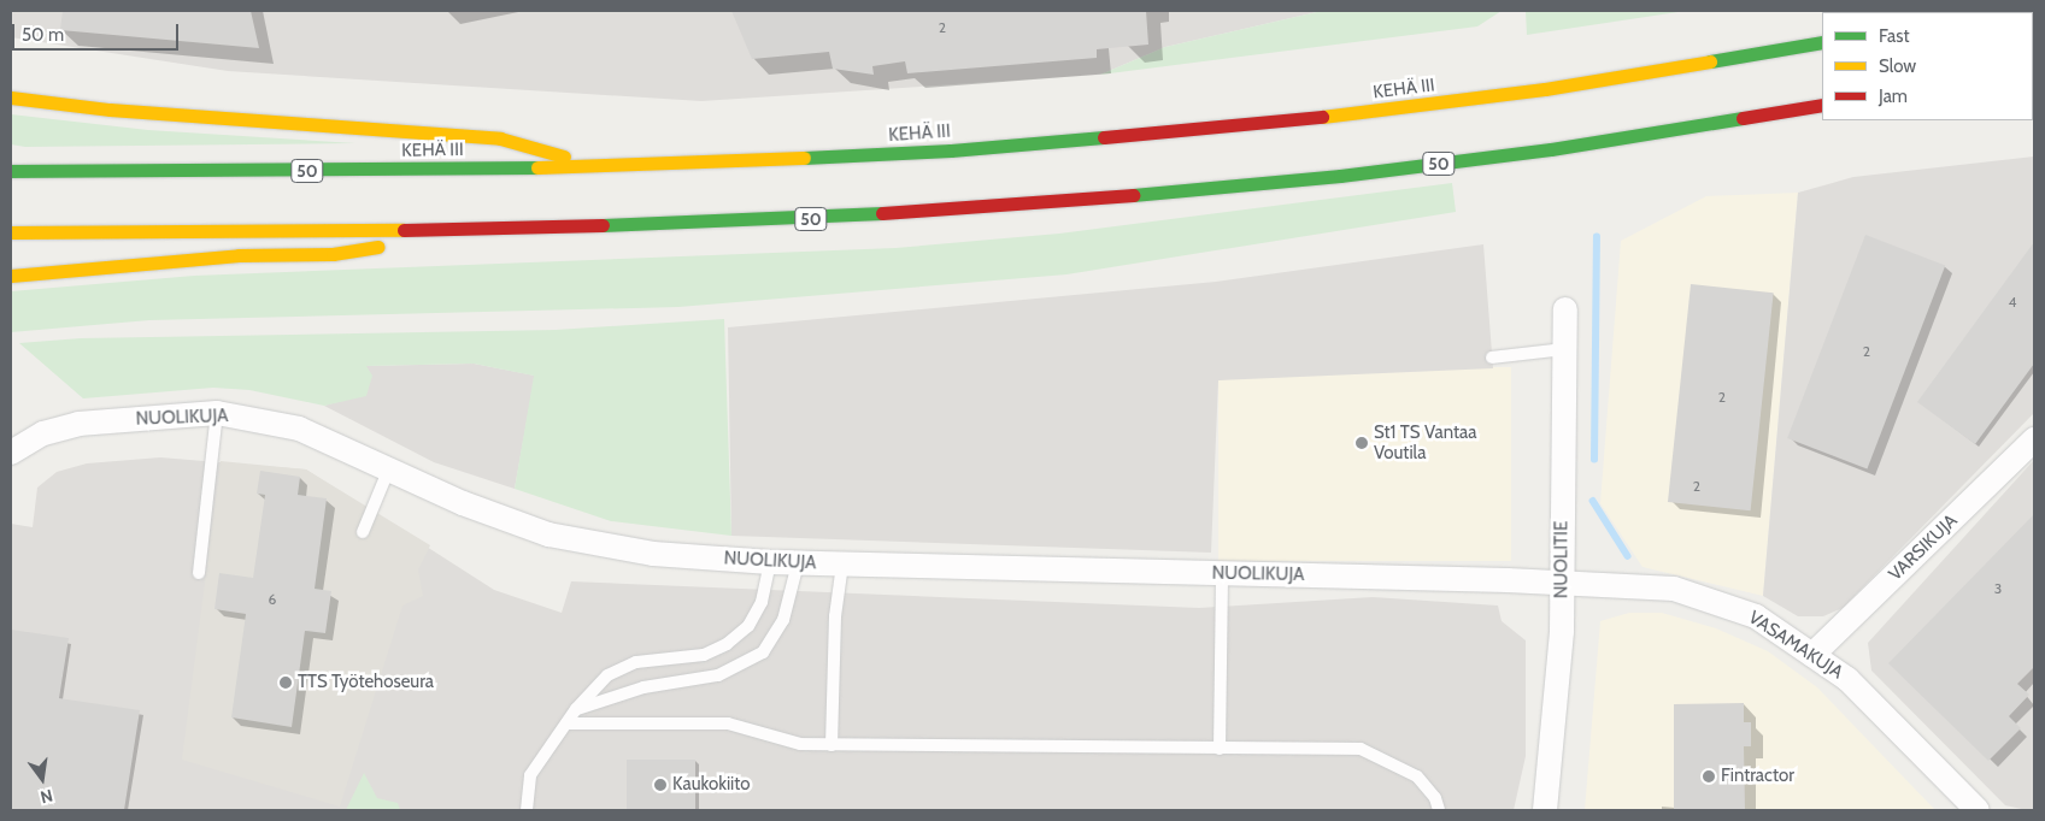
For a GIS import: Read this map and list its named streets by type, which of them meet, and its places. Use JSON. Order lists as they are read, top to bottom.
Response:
{
  "streets": {
    "highway": ["KEHÄ III", "50"],
    "street": [
      "NUOLIKUJA",
      "VARSIKUJA",
      "NUOLITIE",
      "VASAMAKUJA"
    ]
  },
  "crossings": [
    ["NUOLIKUJA", "NUOLITIE"],
    ["NUOLIKUJA", "VASAMAKUJA"],
    ["VARSIKUJA", "VASAMAKUJA"],
    ["NUOLITIE", "VASAMAKUJA"]
  ],
  "places": [
    "St1 TS Vantaa Voutila",
    "TTS Työtehoseura",
    "Fintractor",
    "Kaukokiito"
  ],
  "house_numbers": [
    "2",
    "4",
    "2",
    "2",
    "2",
    "3",
    "6"
  ],
  "legend": ["Fast", "Slow", "Jam"],
  "scale_bar": "50 m",
  "north": "bottom"
}
